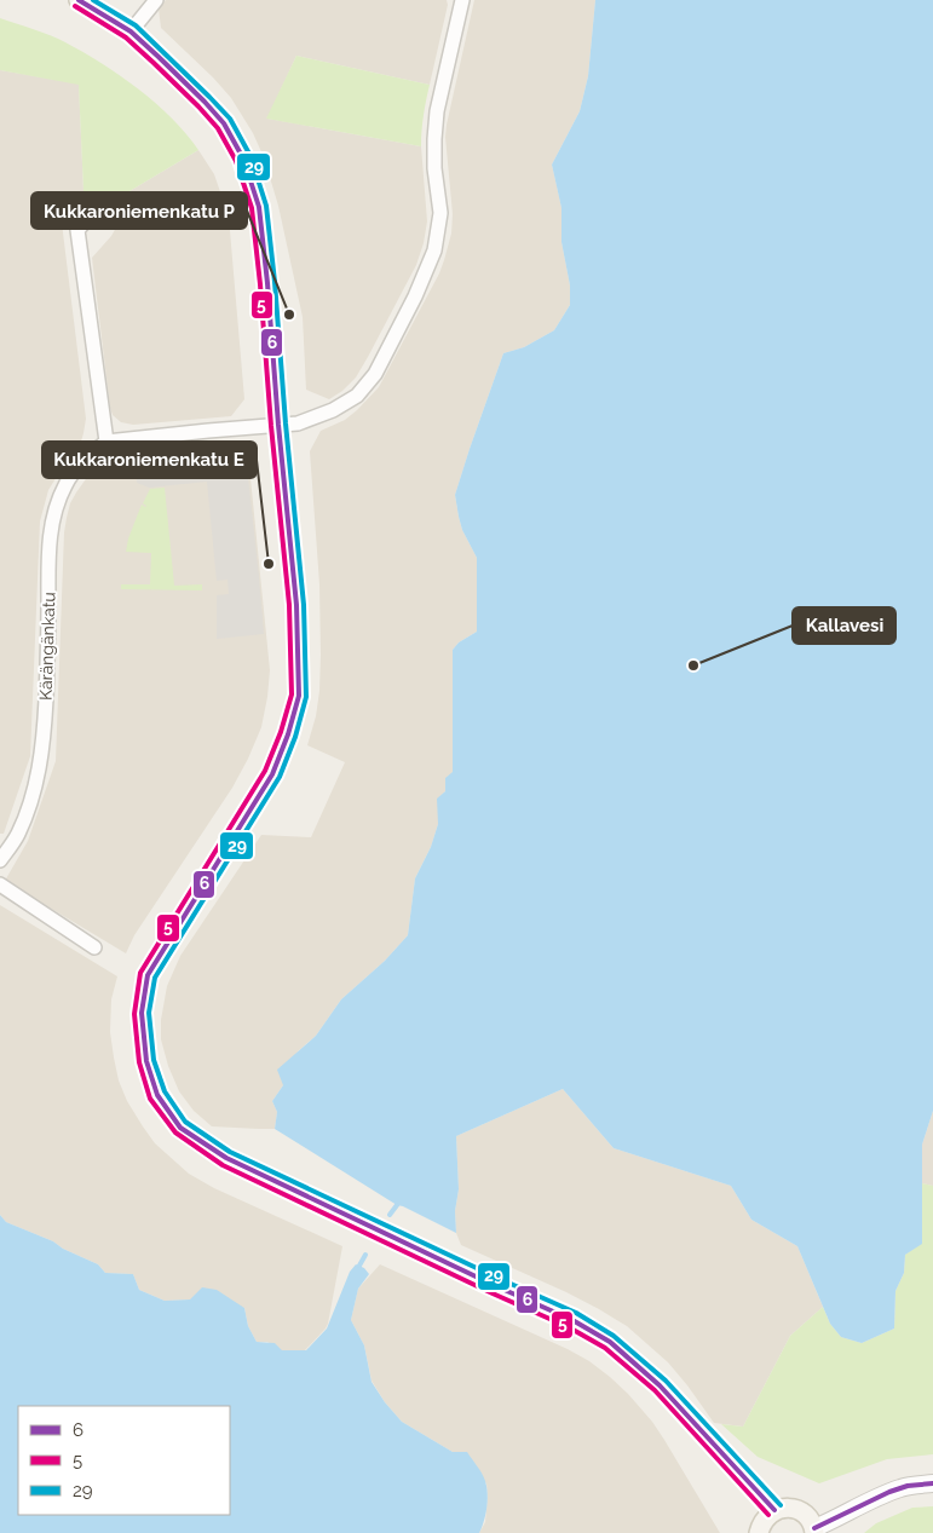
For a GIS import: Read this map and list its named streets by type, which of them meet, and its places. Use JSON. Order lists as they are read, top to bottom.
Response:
{
  "streets": {
    "street": ["Kärängänkatu"]
  },
  "places": ["Kukkaroniemenkatu P", "Kukkaroniemenkatu E", "Kallavesi"],
  "lines": ["transit line 6", "transit line 29", "transit line 5"],
  "legend": ["6", "5", "29"]
}
